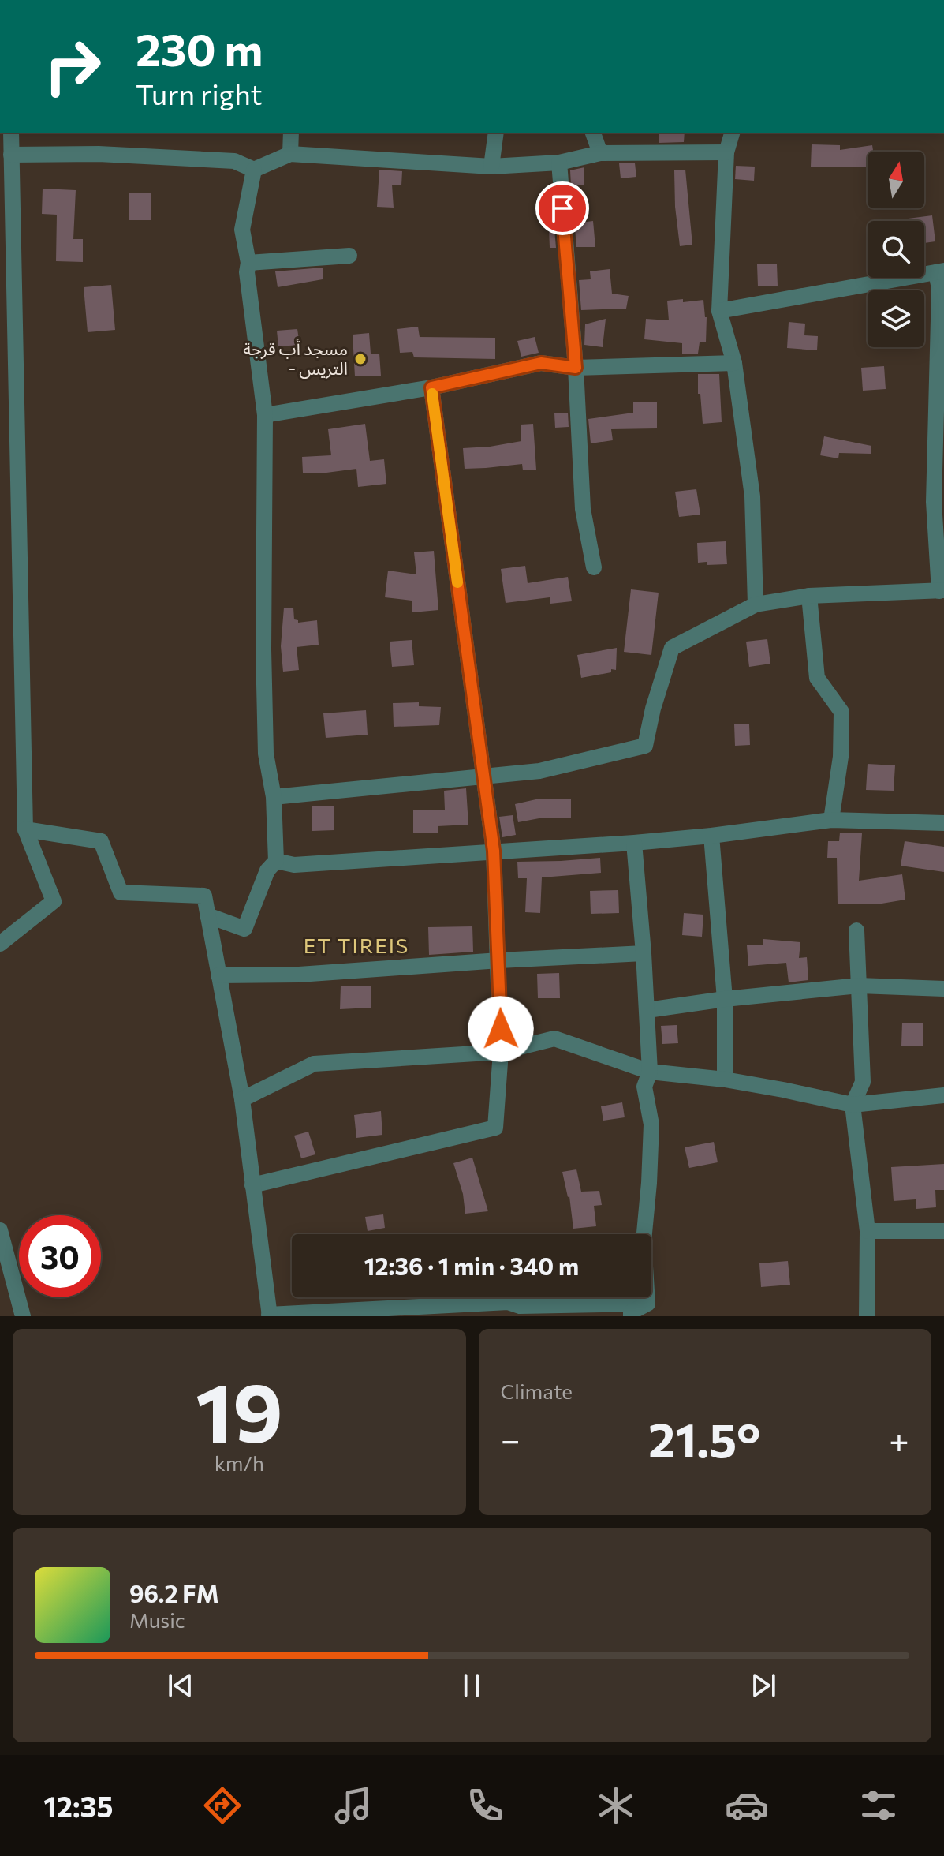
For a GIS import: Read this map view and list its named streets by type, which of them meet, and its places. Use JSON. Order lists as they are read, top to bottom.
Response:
{
  "districts": ["ET TIREIS"],
  "places": ["مسجد أب قرجة - التريس"],
  "north": "top",
  "page": {
    "turn": ["230 m", "Turn right"],
    "limit": "30",
    "trip": "12:36 · 1 min · 340 m",
    "tile": [
      ["19", "km/h"],
      "Climate"
    ],
    "heat": ["−", "21.5°", "+"],
    "song": ["96.2 FM", "Music"],
    "tabs": "12:35"
  }
}
